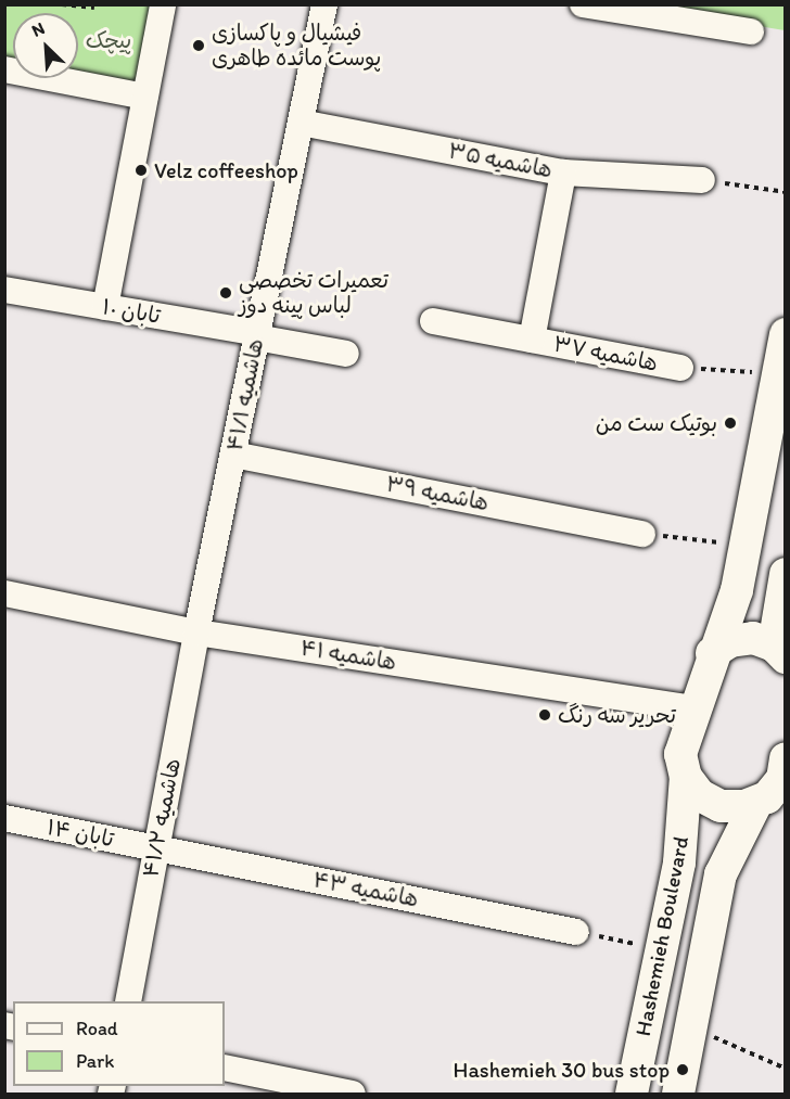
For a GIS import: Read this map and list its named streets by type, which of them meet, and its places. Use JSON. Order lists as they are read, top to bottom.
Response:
{
  "streets": {
    "main road": ["Hashemieh Boulevard"],
    "street": [
      "هاشمیه ۳۵",
      "تابان ۱۰",
      "هاشمیه ۳۷",
      "هاشمیه ۴۱/۱",
      "هاشمیه ۳۹",
      "هاشمیه ۴۱",
      "هاشمیه ۴۱/۲",
      "تابان ۱۴",
      "هاشمیه ۴۳"
    ]
  },
  "crossings": [
    ["هاشمیه ۳۵", "هاشمیه ۴۱/۱"],
    ["تابان ۱۰", "هاشمیه ۴۱/۱"],
    ["هاشمیه ۴۱/۱", "هاشمیه ۳۹"],
    ["هاشمیه ۴۱/۱", "هاشمیه ۴۱"],
    ["هاشمیه ۴۱/۱", "هاشمیه ۴۱/۲"],
    ["هاشمیه ۴۱", "هاشمیه ۴۱/۲"],
    ["هاشمیه ۴۱", "Hashemieh Boulevard"],
    ["هاشمیه ۴۱/۲", "تابان ۱۴"],
    ["هاشمیه ۴۱/۲", "هاشمیه ۴۳"],
    ["تابان ۱۴", "هاشمیه ۴۳"]
  ],
  "parks": ["پیچک"],
  "places": [
    "فیشیال و پاکسازی پوست مائده طاهری",
    "Velz coffeeshop",
    "تعمیرات تخصصی لباس پینه دوز",
    "بوتیک ست من",
    "تحریر سه رنگ",
    "Hashemieh 30 bus stop"
  ],
  "legend": ["Road", "Park"],
  "north": "top left"
}
